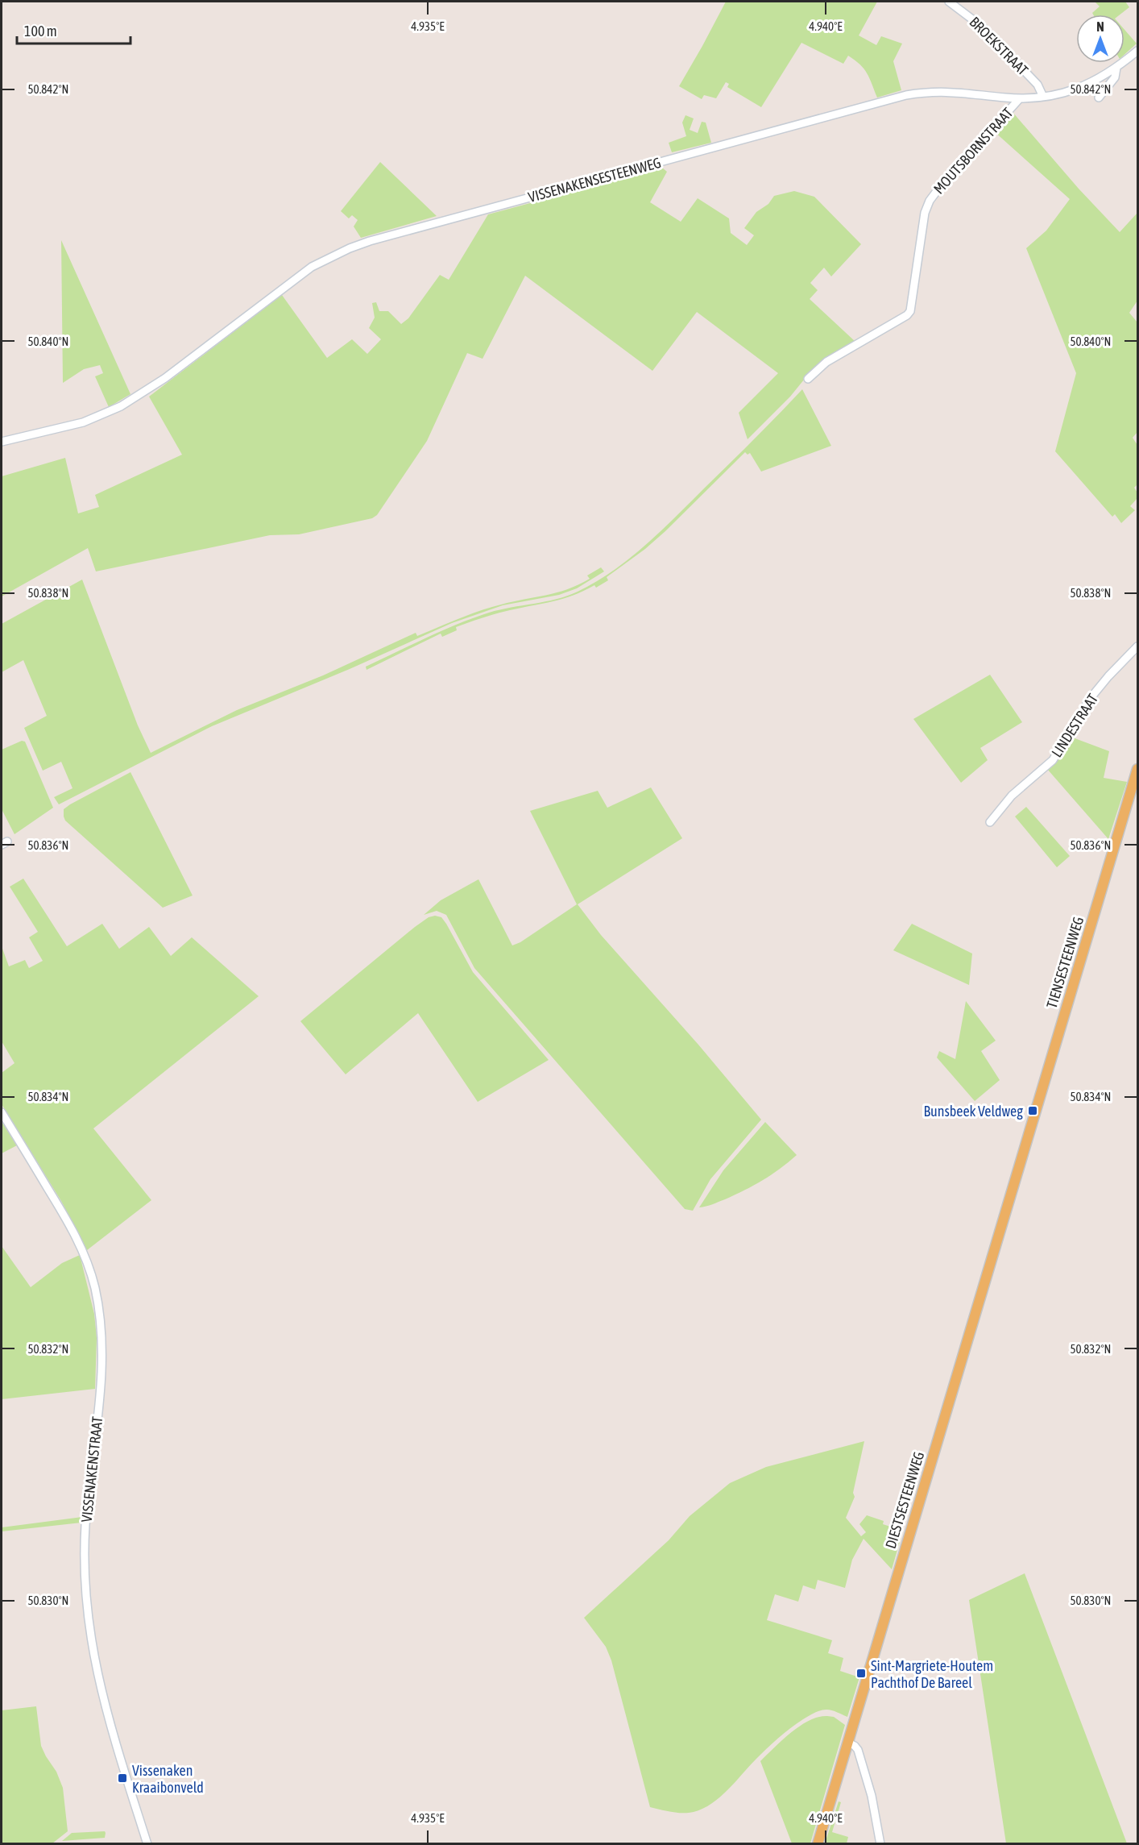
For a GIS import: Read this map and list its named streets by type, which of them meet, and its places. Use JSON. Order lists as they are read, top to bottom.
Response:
{
  "streets": {
    "main road": ["TIENSESTEENWEG", "DIESTSESTEENWEG"],
    "street": [
      "BROEKSTRAAT",
      "MOUTSBORNSTRAAT",
      "VISSENAKENSESTEENWEG",
      "LINDESTRAAT",
      "VISSENAKENSTRAAT"
    ]
  },
  "crossings": [
    ["BROEKSTRAAT", "VISSENAKENSESTEENWEG"],
    ["MOUTSBORNSTRAAT", "VISSENAKENSESTEENWEG"],
    ["TIENSESTEENWEG", "DIESTSESTEENWEG"]
  ],
  "places": {
    "transit": ["Bunsbeek Veldweg", "Sint-Margriete-Houtem Pachthof De Bareel", "Vissenaken Kraaibonveld"]
  },
  "scale_bar": "100 m",
  "north": "top",
  "coordinates": [
    "4.935°E",
    "4.940°E",
    "50.842°N",
    "50.840°N",
    "50.838°N",
    "50.836°N",
    "50.834°N",
    "50.832°N",
    "50.830°N"
  ]
}
